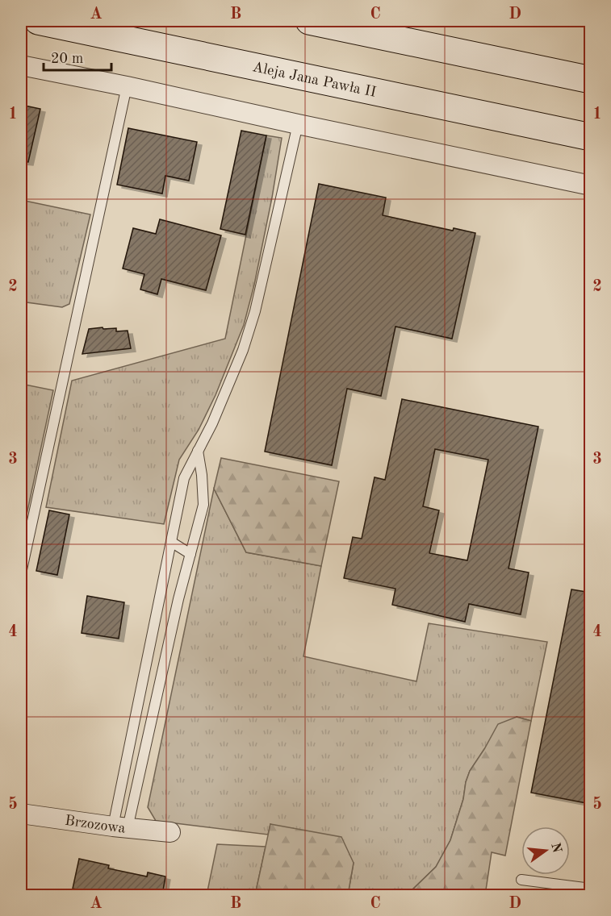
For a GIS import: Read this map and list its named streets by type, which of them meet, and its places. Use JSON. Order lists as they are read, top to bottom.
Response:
{
  "streets": {
    "main road": ["Aleja Jana Pawła II"],
    "street": ["Brzozowa"]
  },
  "scale_bar": "20 m",
  "north": "right",
  "grid": {
    "columns": [
      "A",
      "B",
      "C",
      "D"
    ],
    "rows": [
      "1",
      "2",
      "3",
      "4",
      "5"
    ]
  }
}
